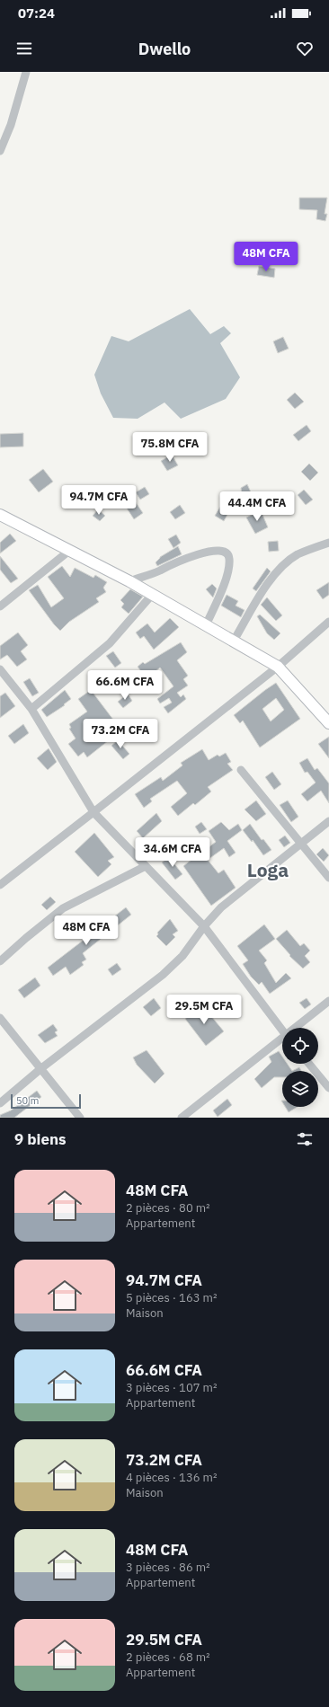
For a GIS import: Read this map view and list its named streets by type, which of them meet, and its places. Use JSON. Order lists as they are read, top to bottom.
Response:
{
  "districts": ["Loga"],
  "scale_bar": "50 m",
  "page": {
    "status": "07:24",
    "header": "Dwello",
    "price": [
      "48M CFA",
      "75.8M CFA",
      "94.7M CFA",
      "44.4M CFA",
      "66.6M CFA",
      "73.2M CFA",
      "34.6M CFA",
      "48M CFA",
      "29.5M CFA"
    ],
    "scale": "50 m",
    "heading": "9 biens",
    "list": [
      {
        "name": "48M CFA",
        "note": "2 pièces · 80 m² · Appartement"
      },
      {
        "name": "94.7M CFA",
        "note": "5 pièces · 163 m² · Maison"
      },
      {
        "name": "66.6M CFA",
        "note": "3 pièces · 107 m² · Appartement"
      },
      {
        "name": "73.2M CFA",
        "note": "4 pièces · 136 m² · Maison"
      },
      {
        "name": "48M CFA",
        "note": "3 pièces · 86 m² · Appartement"
      },
      {
        "name": "29.5M CFA",
        "note": "2 pièces · 68 m² · Appartement"
      }
    ]
  }
}
